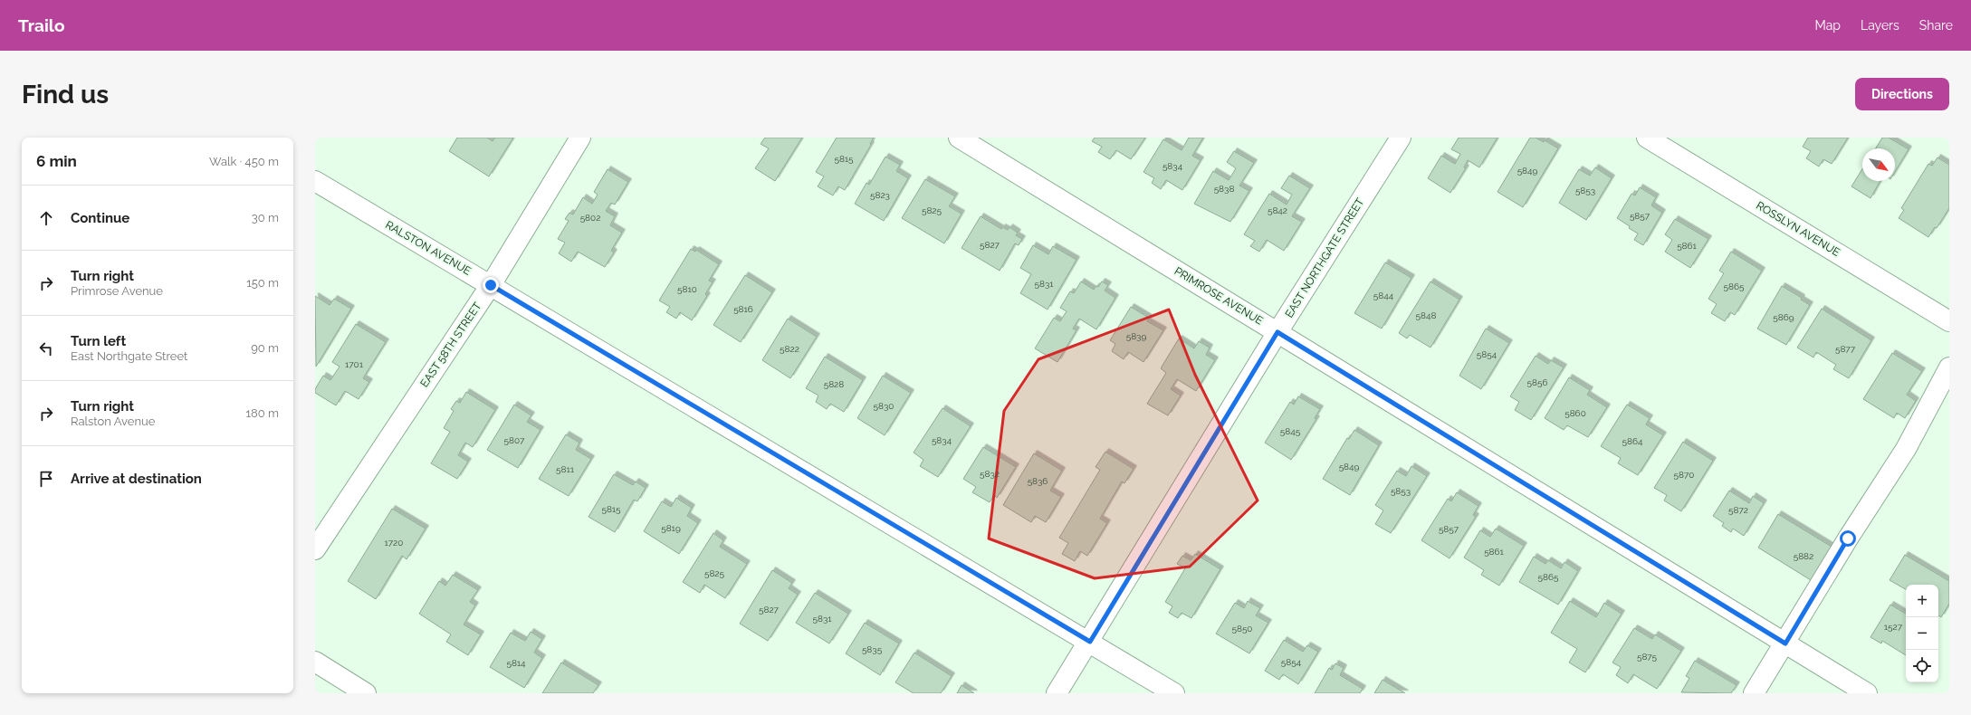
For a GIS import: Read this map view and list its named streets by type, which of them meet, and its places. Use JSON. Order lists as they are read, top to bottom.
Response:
{
  "streets": {
    "street": [
      "ROSSLYN AVENUE",
      "RALSTON AVENUE",
      "EAST NORTHGATE STREET",
      "PRIMROSE AVENUE",
      "EAST 58TH STREET"
    ]
  },
  "crossings": [
    ["RALSTON AVENUE", "EAST NORTHGATE STREET"],
    ["RALSTON AVENUE", "EAST 58TH STREET"],
    ["EAST NORTHGATE STREET", "PRIMROSE AVENUE"]
  ],
  "house_numbers": [
    "5815",
    "5834",
    "5849",
    "5838",
    "5853",
    "5823",
    "5825",
    "5842",
    "5857",
    "5802",
    "5827",
    "5861",
    "5831",
    "5865",
    "5810",
    "5844",
    "5816",
    "5848",
    "5869",
    "5839",
    "5822",
    "5877",
    "5854",
    "1701",
    "5856",
    "5828",
    "5830",
    "5860",
    "5845",
    "5807",
    "5834",
    "5864",
    "5849",
    "5811",
    "5832",
    "5870",
    "5836",
    "5853",
    "5815",
    "5872",
    "5819",
    "5857",
    "1720",
    "5861",
    "5882",
    "5825",
    "5865",
    "5827",
    "5831",
    "1527",
    "5850",
    "5835",
    "5875",
    "5854",
    "5814"
  ],
  "north": "bottom right",
  "page": {
    "header": "Trailo",
    "nav": ["Map", "Layers", "Share"],
    "buttons": "Directions",
    "title": "Find us",
    "heading": ["6 min", "Walk · 450 m"],
    "list": [
      ["Continue", "30 m"],
      ["Turn right", "Primrose Avenue", "150 m"],
      ["Turn left", "East Northgate Street", "90 m"],
      ["Turn right", "Ralston Avenue", "180 m"],
      "Arrive at destination"
    ],
    "map_buttons": ["+", "−"]
  }
}
